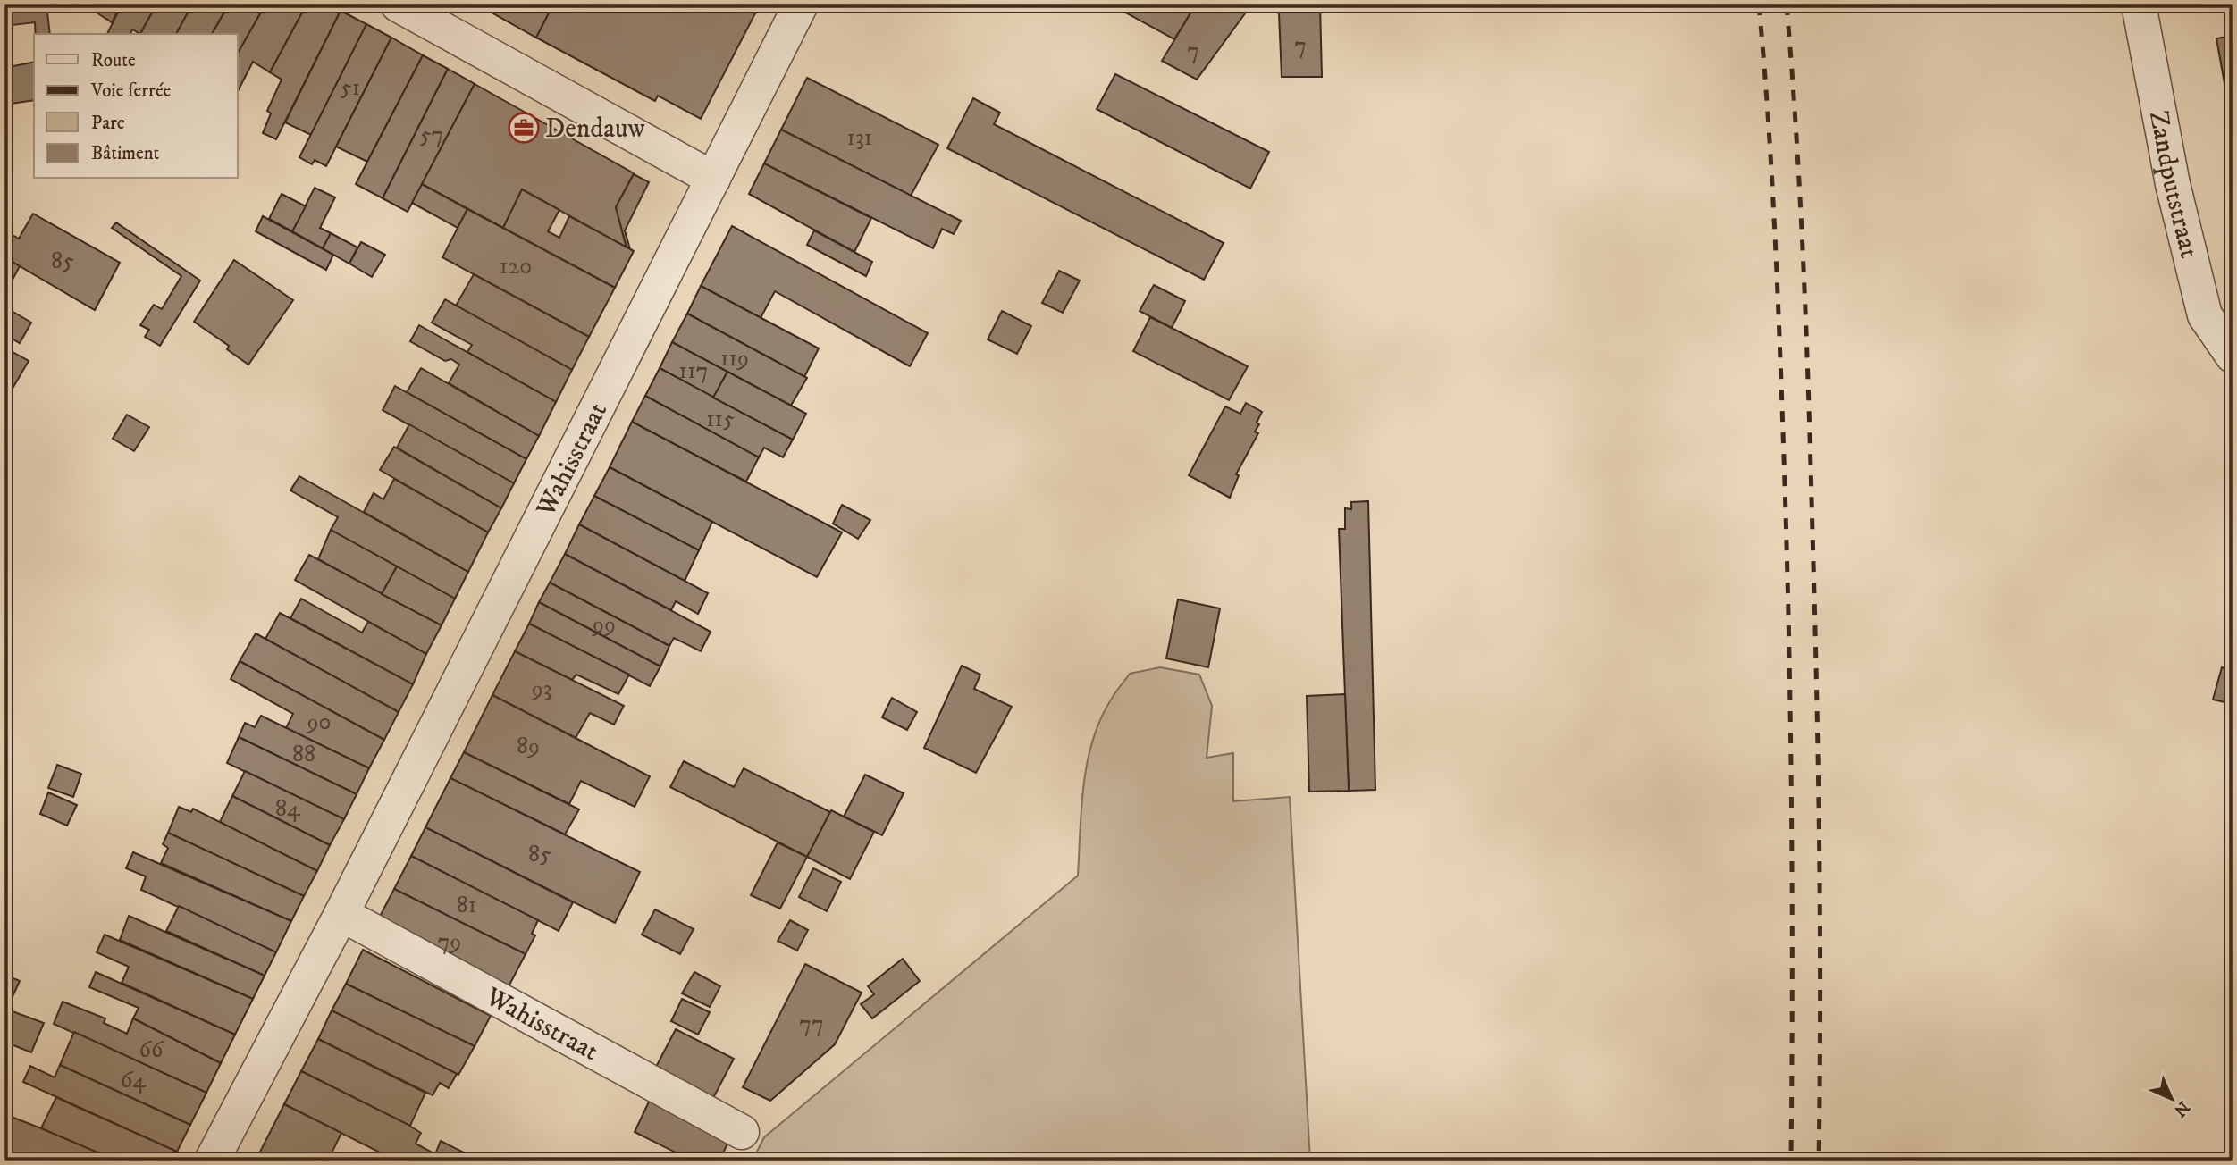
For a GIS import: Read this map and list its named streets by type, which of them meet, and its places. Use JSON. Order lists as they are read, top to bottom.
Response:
{
  "streets": {
    "street": ["Zandputstraat", "Wahisstraat"]
  },
  "places": {
    "office": ["Dendauw"]
  },
  "house_numbers": [
    "7",
    "7",
    "51",
    "57",
    "131",
    "85",
    "120",
    "119",
    "117",
    "115",
    "99",
    "93",
    "90",
    "89",
    "88",
    "84",
    "85",
    "81",
    "79",
    "77",
    "66",
    "64"
  ],
  "legend": [
    "Route",
    "Voie ferrée",
    "Parc",
    "Bâtiment"
  ],
  "north": "bottom right"
}
